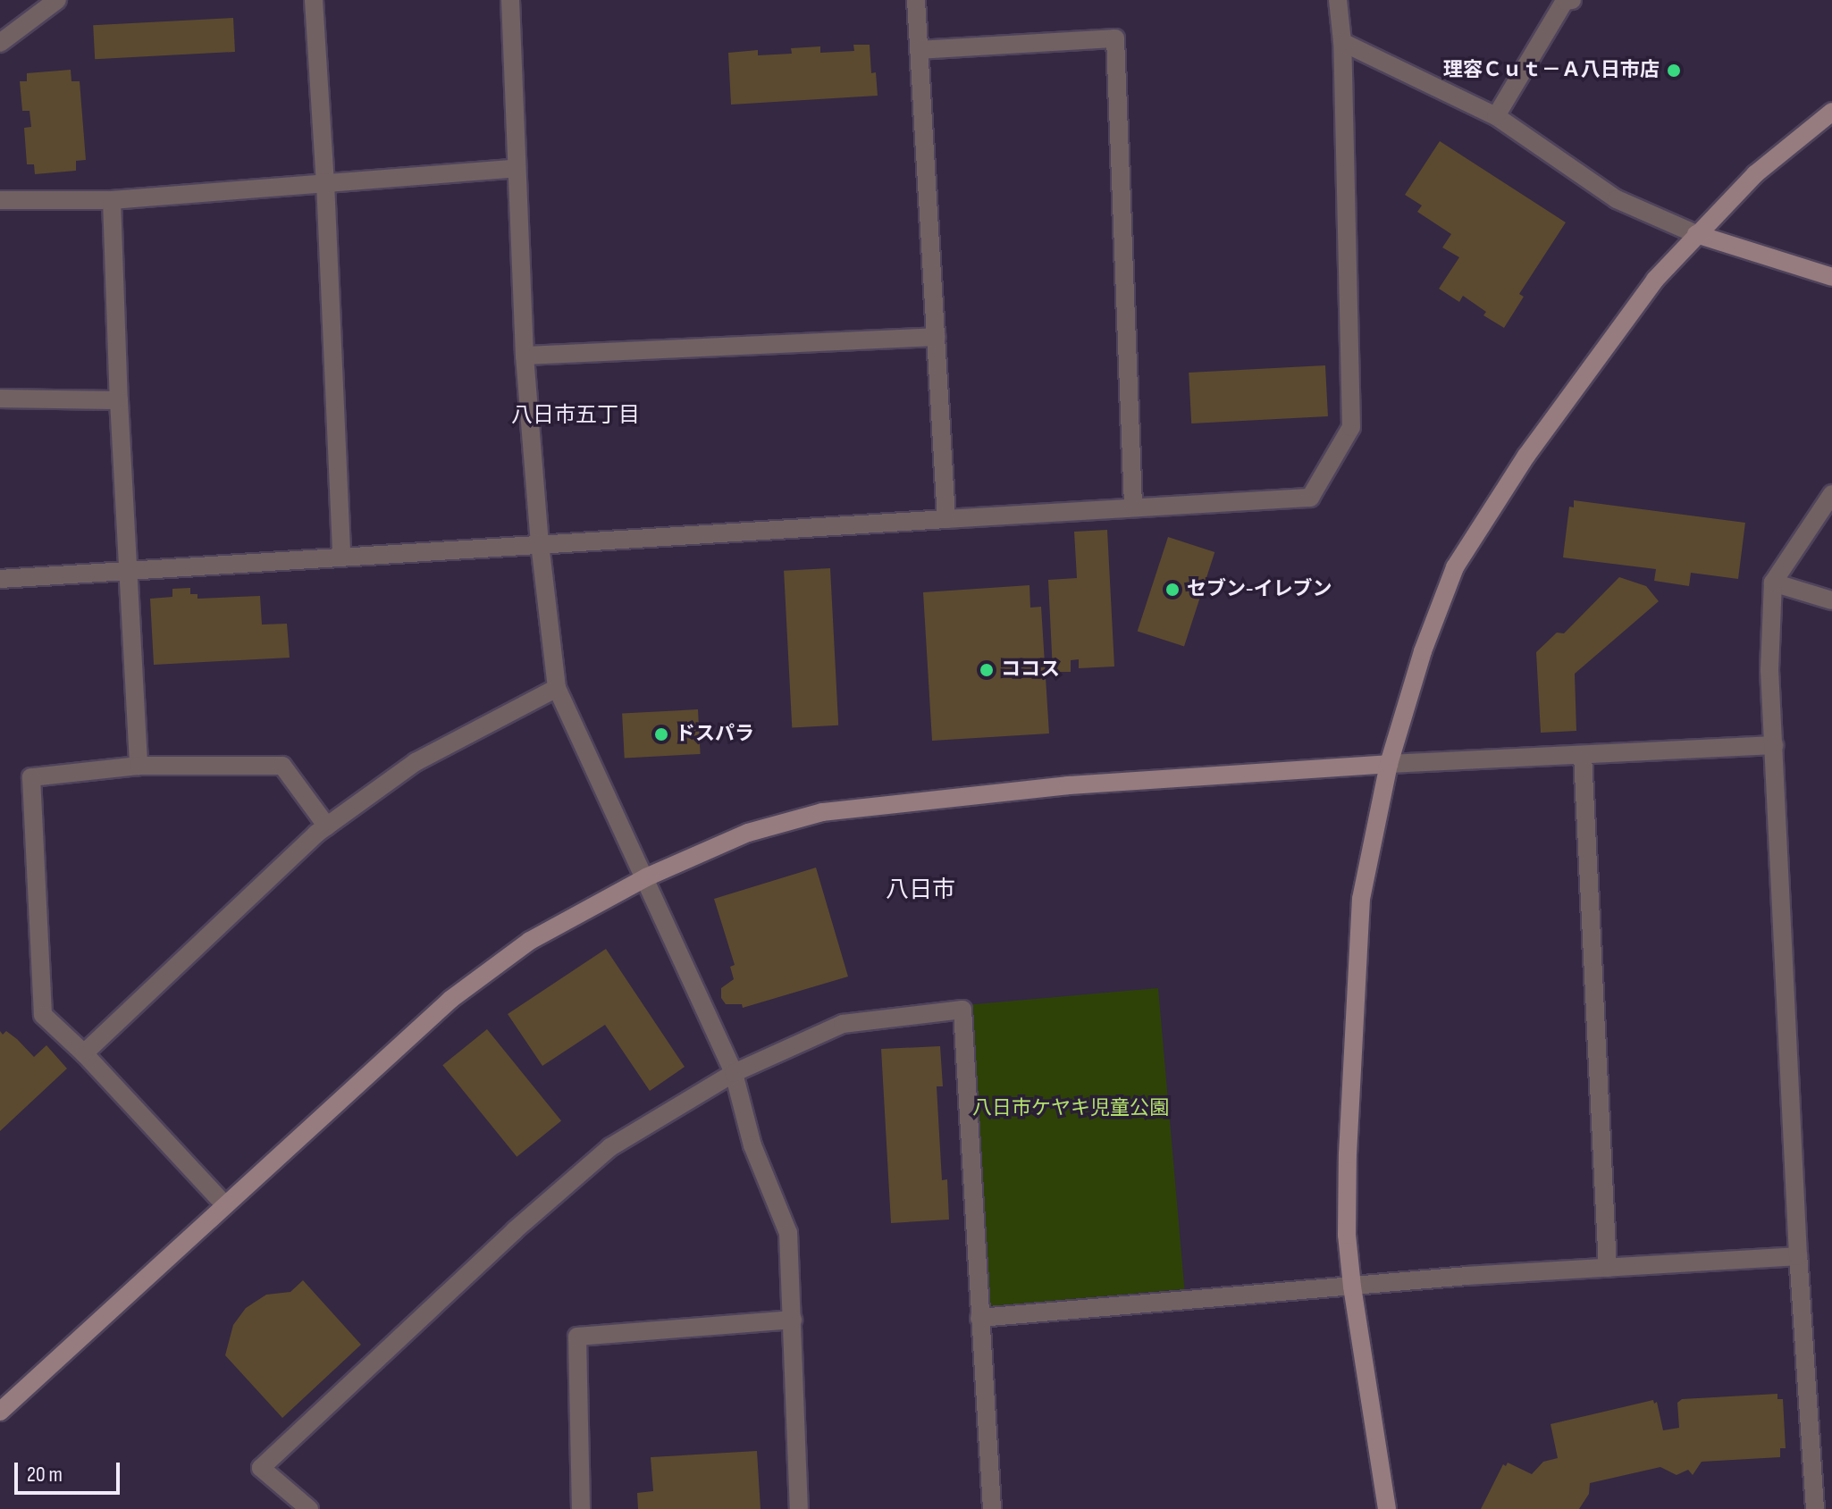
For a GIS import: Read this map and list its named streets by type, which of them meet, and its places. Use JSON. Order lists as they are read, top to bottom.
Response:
{
  "districts": ["八日市五丁目", "八日市"],
  "parks": ["八日市ケヤキ児童公園"],
  "places": [
    "理容Ｃｕｔ－Ａ八日市店",
    "セブン-イレブン",
    "ココス",
    "ドスパラ"
  ],
  "scale_bar": "20 m"
}
